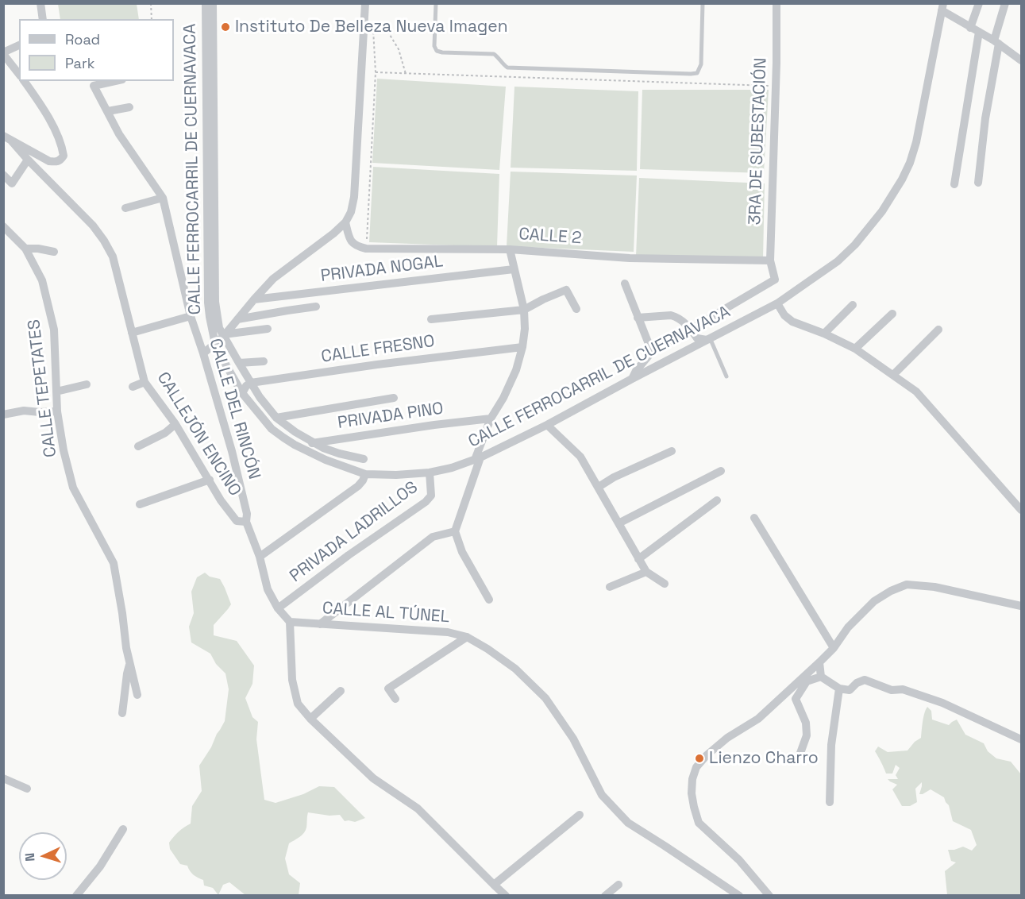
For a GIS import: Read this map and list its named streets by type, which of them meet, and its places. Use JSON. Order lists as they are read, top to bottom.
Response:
{
  "streets": {
    "street": [
      "3RA DE SUBESTACIÓN",
      "CALLE FERROCARRIL DE CUERNAVACA",
      "CALLE 2",
      "PRIVADA NOGAL",
      "CALLE FRESNO",
      "CALLE TEPETATES",
      "CALLE DEL RINCÓN",
      "PRIVADA PINO",
      "CALLEJÓN ENCINO",
      "PRIVADA LADRILLOS",
      "CALLE AL TÚNEL"
    ]
  },
  "crossings": [
    ["3RA DE SUBESTACIÓN", "CALLE 2"],
    ["CALLE FERROCARRIL DE CUERNAVACA", "CALLE FRESNO"],
    ["CALLE FERROCARRIL DE CUERNAVACA", "PRIVADA PINO"],
    ["CALLE FERROCARRIL DE CUERNAVACA", "PRIVADA LADRILLOS"],
    ["CALLE DEL RINCÓN", "CALLEJÓN ENCINO"],
    ["CALLE DEL RINCÓN", "PRIVADA LADRILLOS"],
    ["CALLE DEL RINCÓN", "CALLE AL TÚNEL"]
  ],
  "places": ["Instituto De Belleza Nueva Imagen", "Lienzo Charro"],
  "legend": ["Road", "Park"],
  "north": "left"
}
